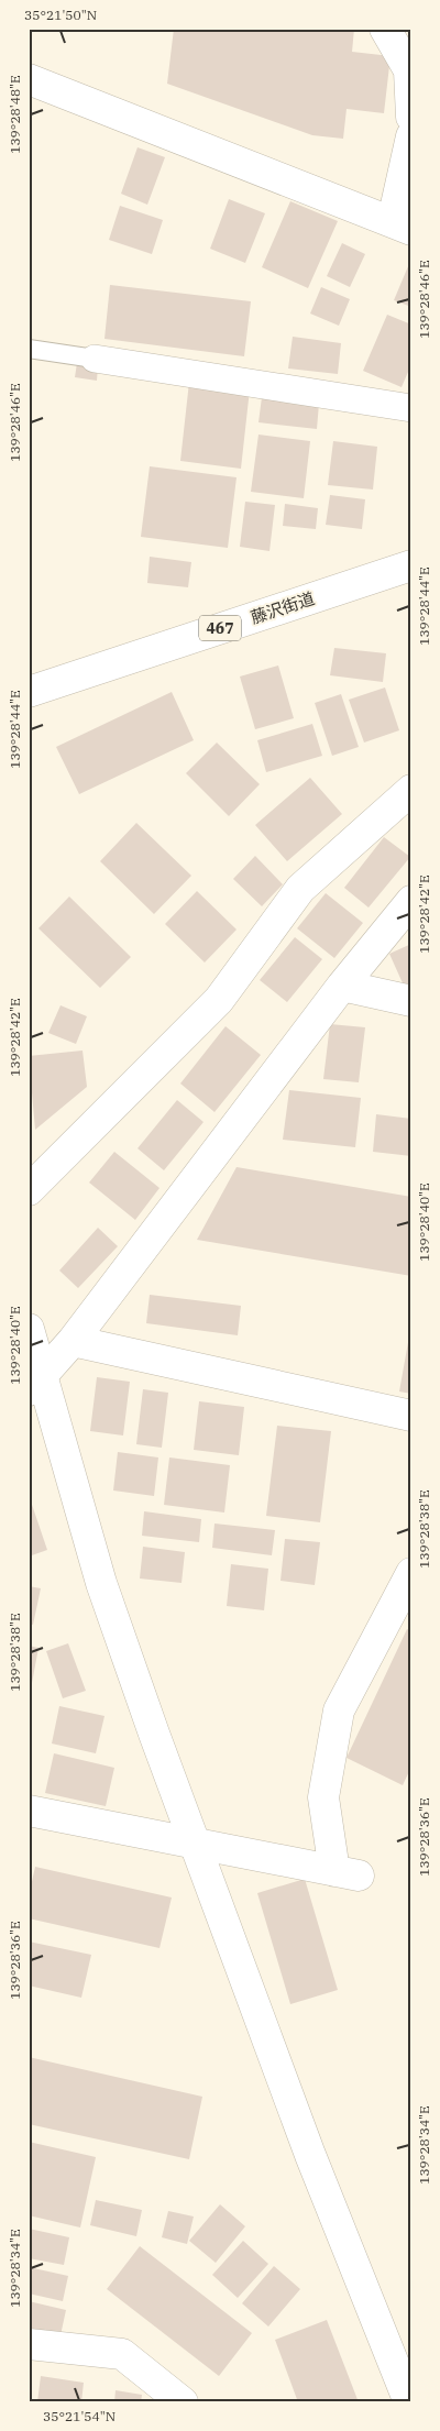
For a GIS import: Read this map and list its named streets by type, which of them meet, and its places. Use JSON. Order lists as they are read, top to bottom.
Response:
{
  "streets": {
    "main road": ["藤沢街道", "467"]
  },
  "coordinates": [
    "35°21'50\"N",
    "139°28'48\"E",
    "139°28'46\"E",
    "139°28'44\"E",
    "139°28'42\"E",
    "139°28'40\"E",
    "139°28'38\"E",
    "139°28'36\"E",
    "139°28'34\"E",
    "35°21'54\"N"
  ]
}
